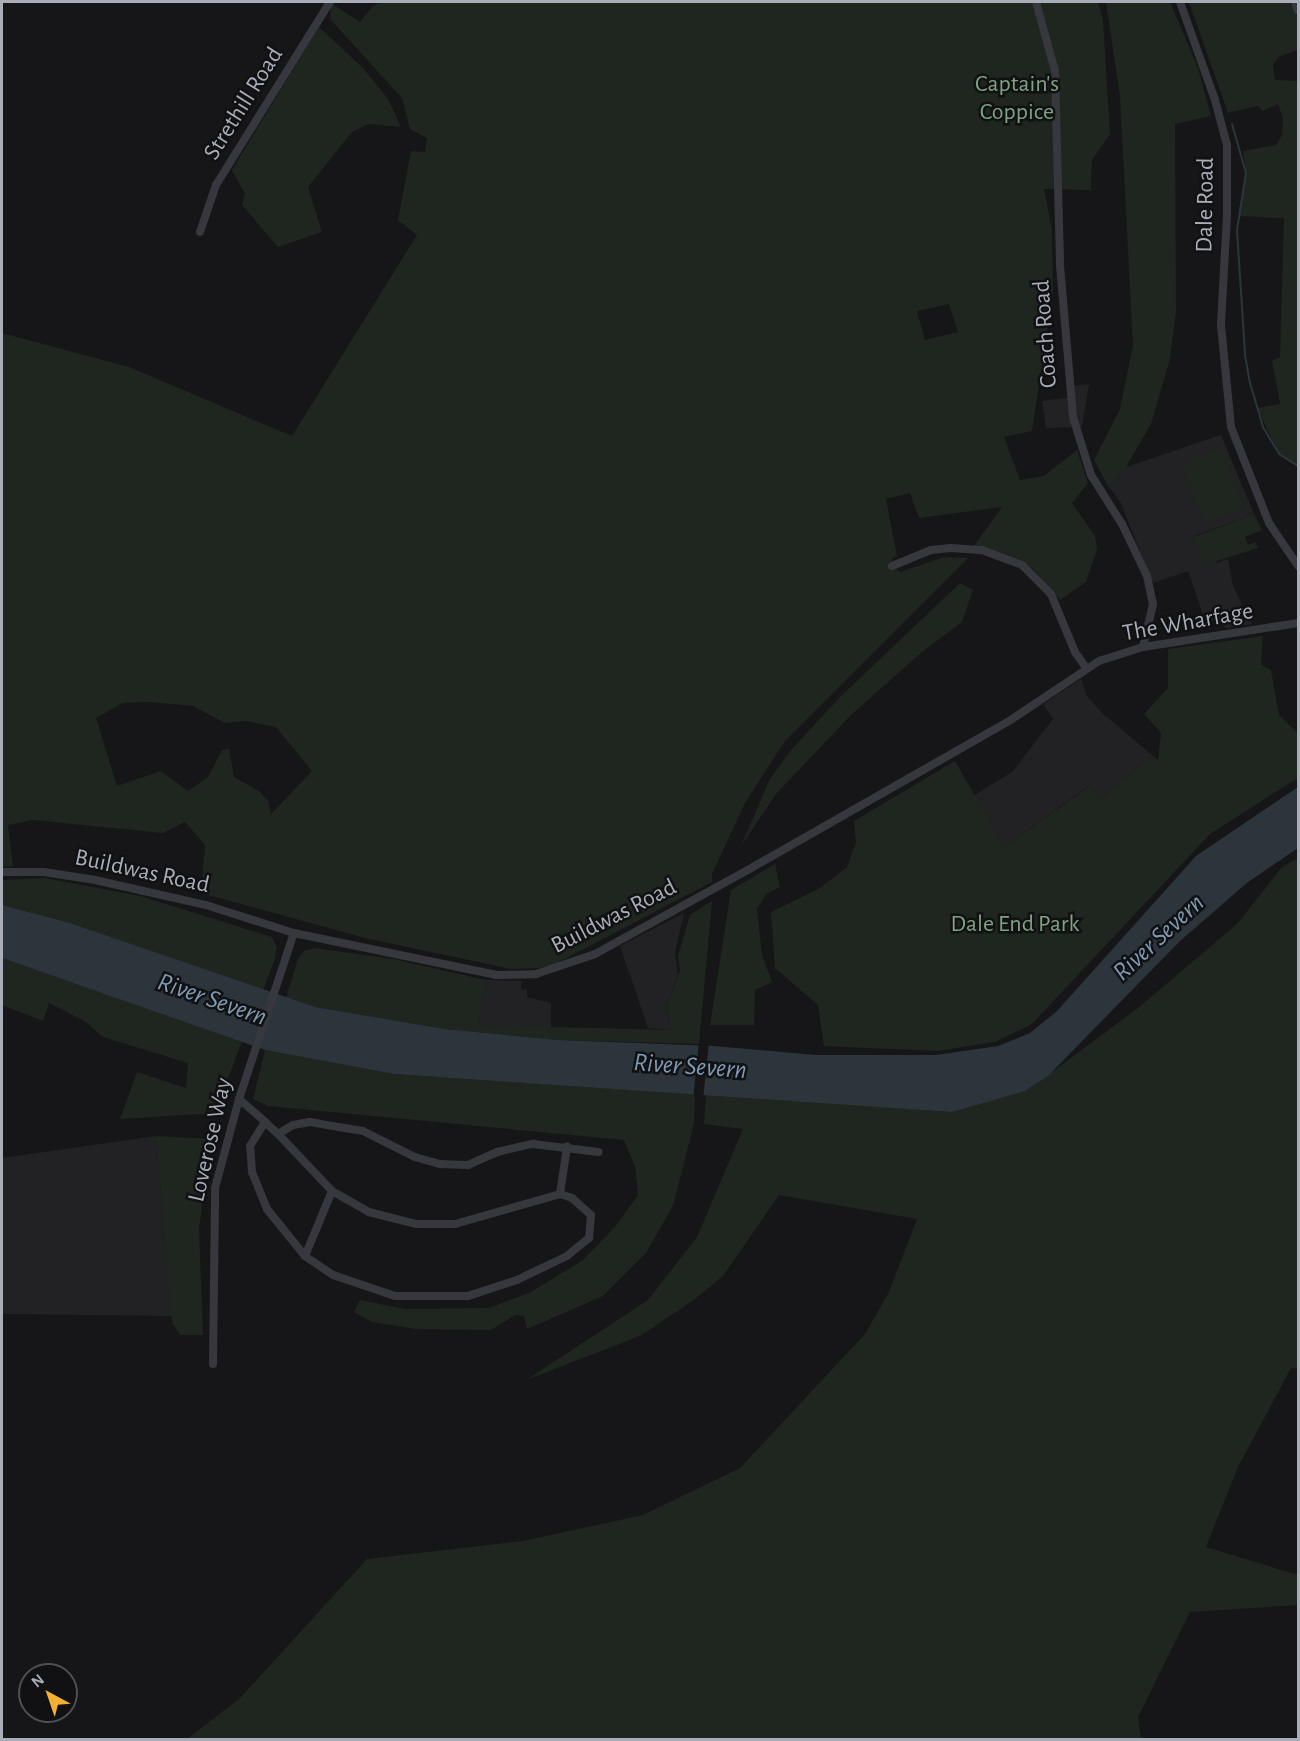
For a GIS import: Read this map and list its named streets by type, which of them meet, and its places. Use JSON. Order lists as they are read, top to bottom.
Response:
{
  "streets": {
    "street": [
      "Strethill Road",
      "Dale Road",
      "Coach Road",
      "The Wharfage",
      "Buildwas Road",
      "Loverose Way"
    ]
  },
  "crossings": [
    ["Coach Road", "The Wharfage"],
    ["The Wharfage", "Buildwas Road"],
    ["Buildwas Road", "Loverose Way"]
  ],
  "water": ["River Severn"],
  "parks": ["Captain's Coppice", "Dale End Park"],
  "north": "top left"
}
